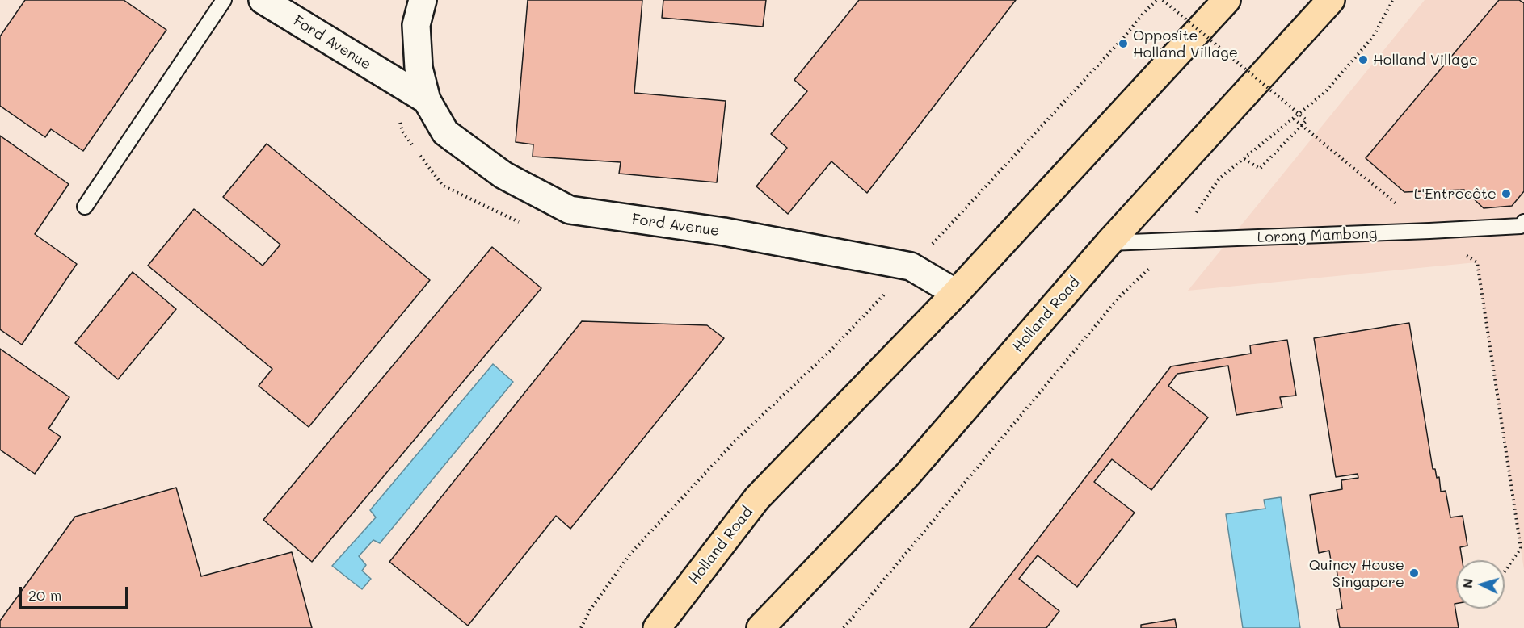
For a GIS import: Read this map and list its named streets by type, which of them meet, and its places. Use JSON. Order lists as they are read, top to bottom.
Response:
{
  "streets": {
    "main road": ["Holland Road"],
    "street": ["Ford Avenue"],
    "lane": ["Lorong Mambong"]
  },
  "crossings": [
    ["Ford Avenue", "Holland Road"],
    ["Lorong Mambong", "Holland Road"]
  ],
  "places": [
    "Opposite Holland Village",
    "Holland Village",
    "L'Entrecôte",
    "Quincy House Singapore"
  ],
  "scale_bar": "20 m",
  "north": "left"
}
